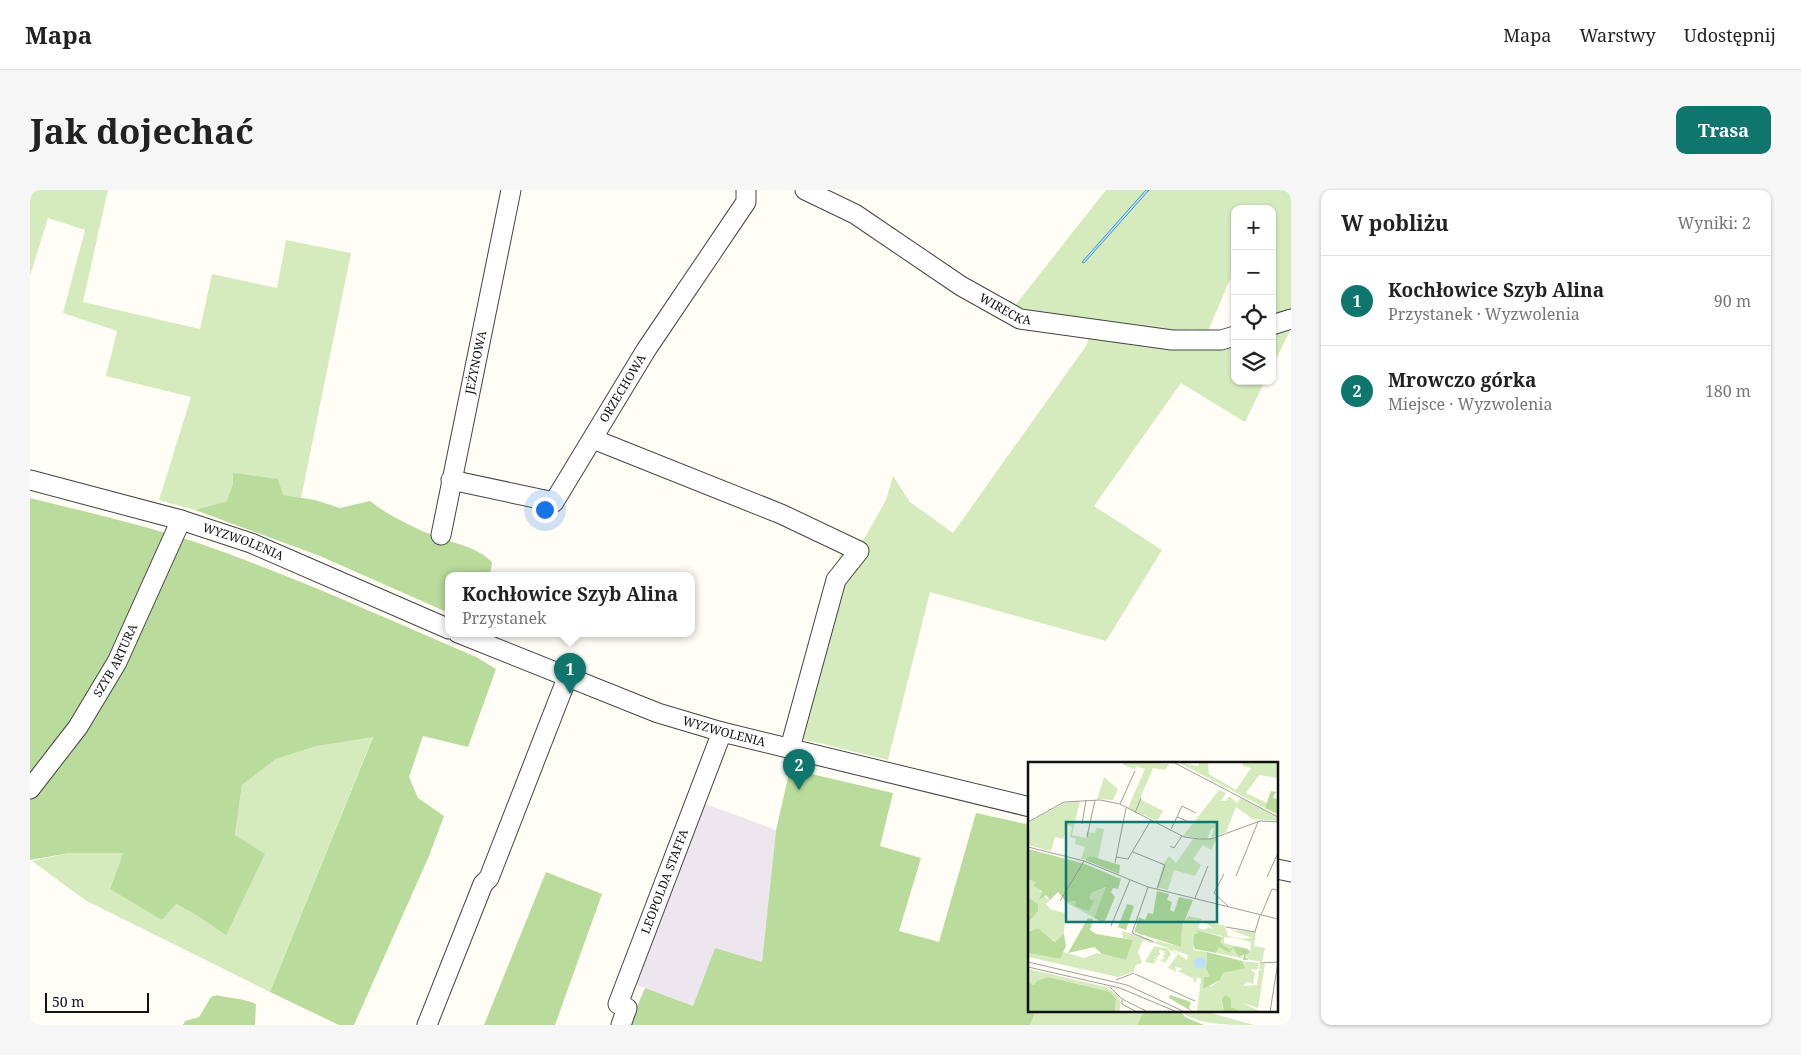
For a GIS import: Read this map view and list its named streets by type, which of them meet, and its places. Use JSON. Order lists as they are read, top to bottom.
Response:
{
  "streets": {
    "street": [
      "WIRECKA",
      "JEŻYNOWA",
      "ORZECHOWA",
      "WYZWOLENIA",
      "SZYB ARTURA",
      "LEOPOLDA STAFFA"
    ]
  },
  "crossings": [
    ["JEŻYNOWA", "ORZECHOWA"],
    ["WYZWOLENIA", "SZYB ARTURA"],
    ["WYZWOLENIA", "LEOPOLDA STAFFA"]
  ],
  "scale_bar": "50 m",
  "page": {
    "header": "Mapa",
    "nav": ["Mapa", "Warstwy", "Udostępnij"],
    "buttons": "Trasa",
    "title": "Jak dojechać",
    "heading": ["W pobliżu", "Wyniki: 2"],
    "map_buttons": ["+", "−"],
    "list": [
      {
        "mark": "1",
        "name": "Kochłowice Szyb Alina",
        "note": "Przystanek · Wyzwolenia",
        "value": "90 m"
      },
      {
        "mark": "2",
        "name": "Mrowczo górka",
        "note": "Miejsce · Wyzwolenia",
        "value": "180 m"
      }
    ],
    "popup": ["Kochłowice Szyb Alina", "Przystanek"],
    "pins": ["1", "2"],
    "scale": "50 m"
  }
}
